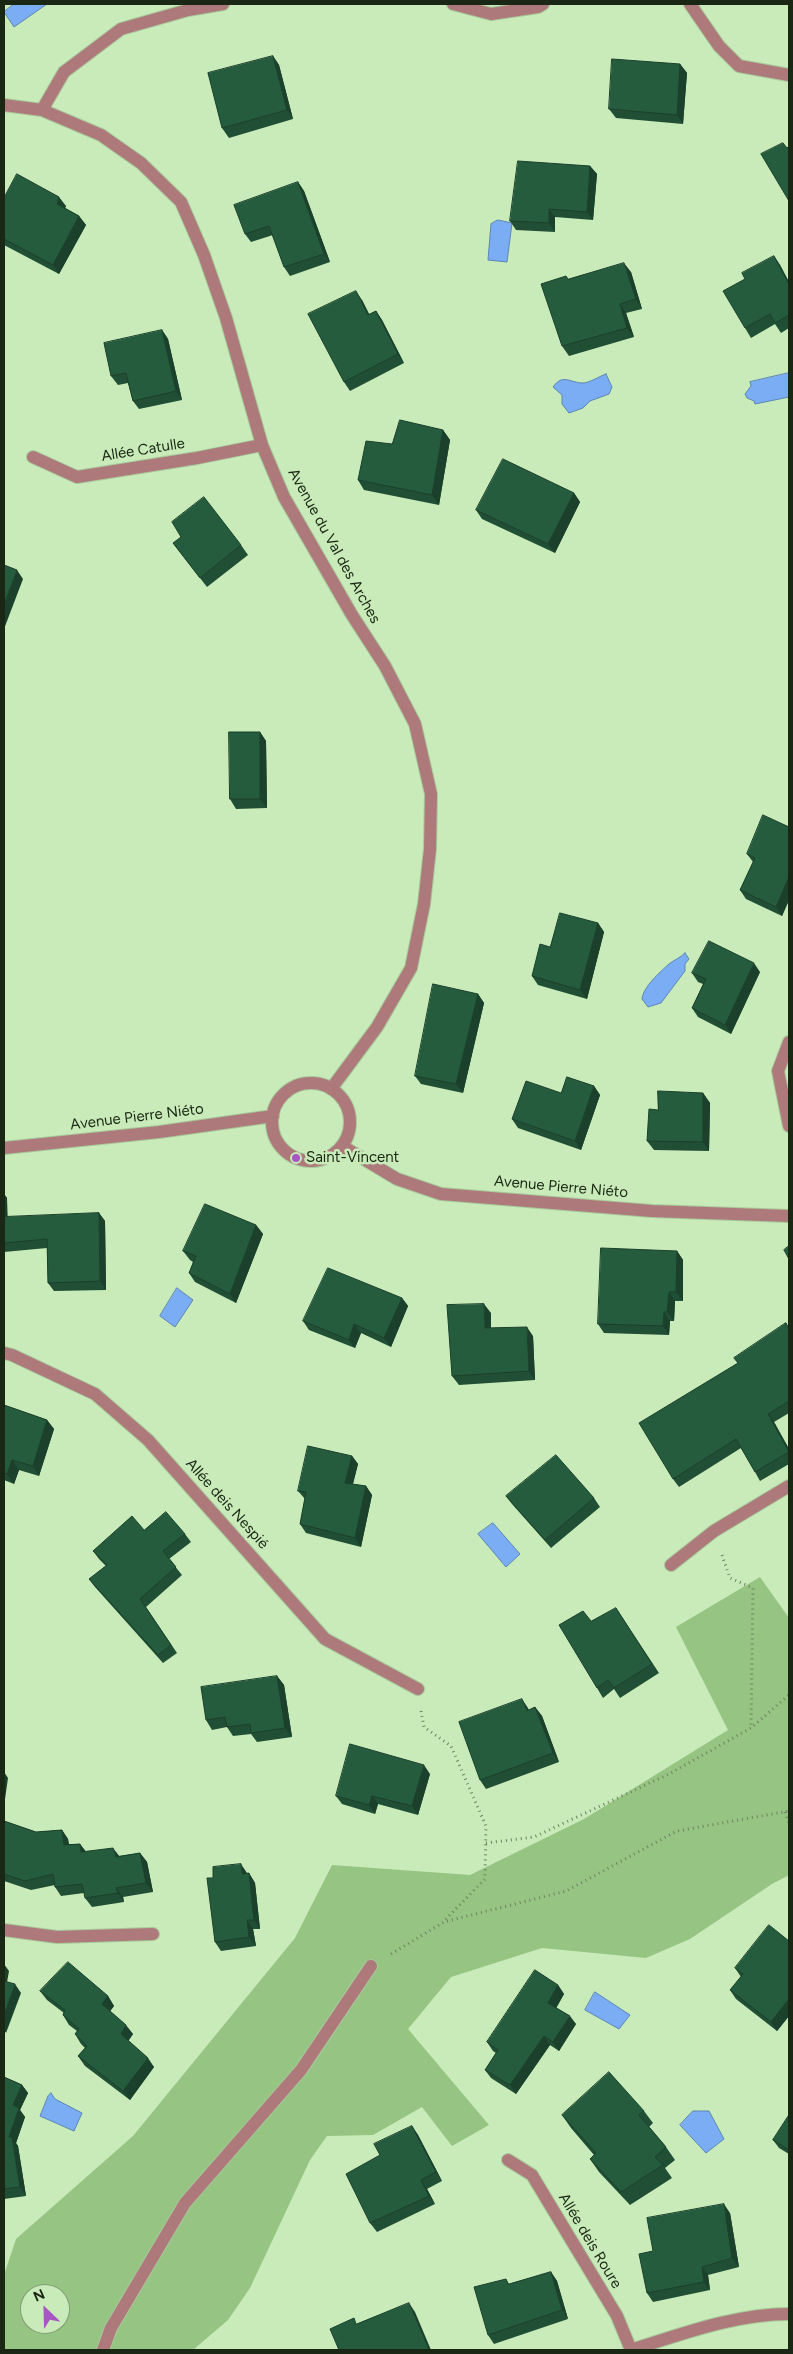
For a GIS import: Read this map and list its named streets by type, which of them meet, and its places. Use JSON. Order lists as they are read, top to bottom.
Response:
{
  "streets": {
    "street": [
      "Allée Catulle",
      "Avenue du Val des Arches",
      "Avenue Pierre Niéto",
      "Allée deis Nespié",
      "Allée deis Roure"
    ]
  },
  "crossings": [
    ["Allée Catulle", "Avenue du Val des Arches"],
    ["Avenue du Val des Arches", "Avenue Pierre Niéto"]
  ],
  "places": ["Saint-Vincent"],
  "north": "top left"
}
